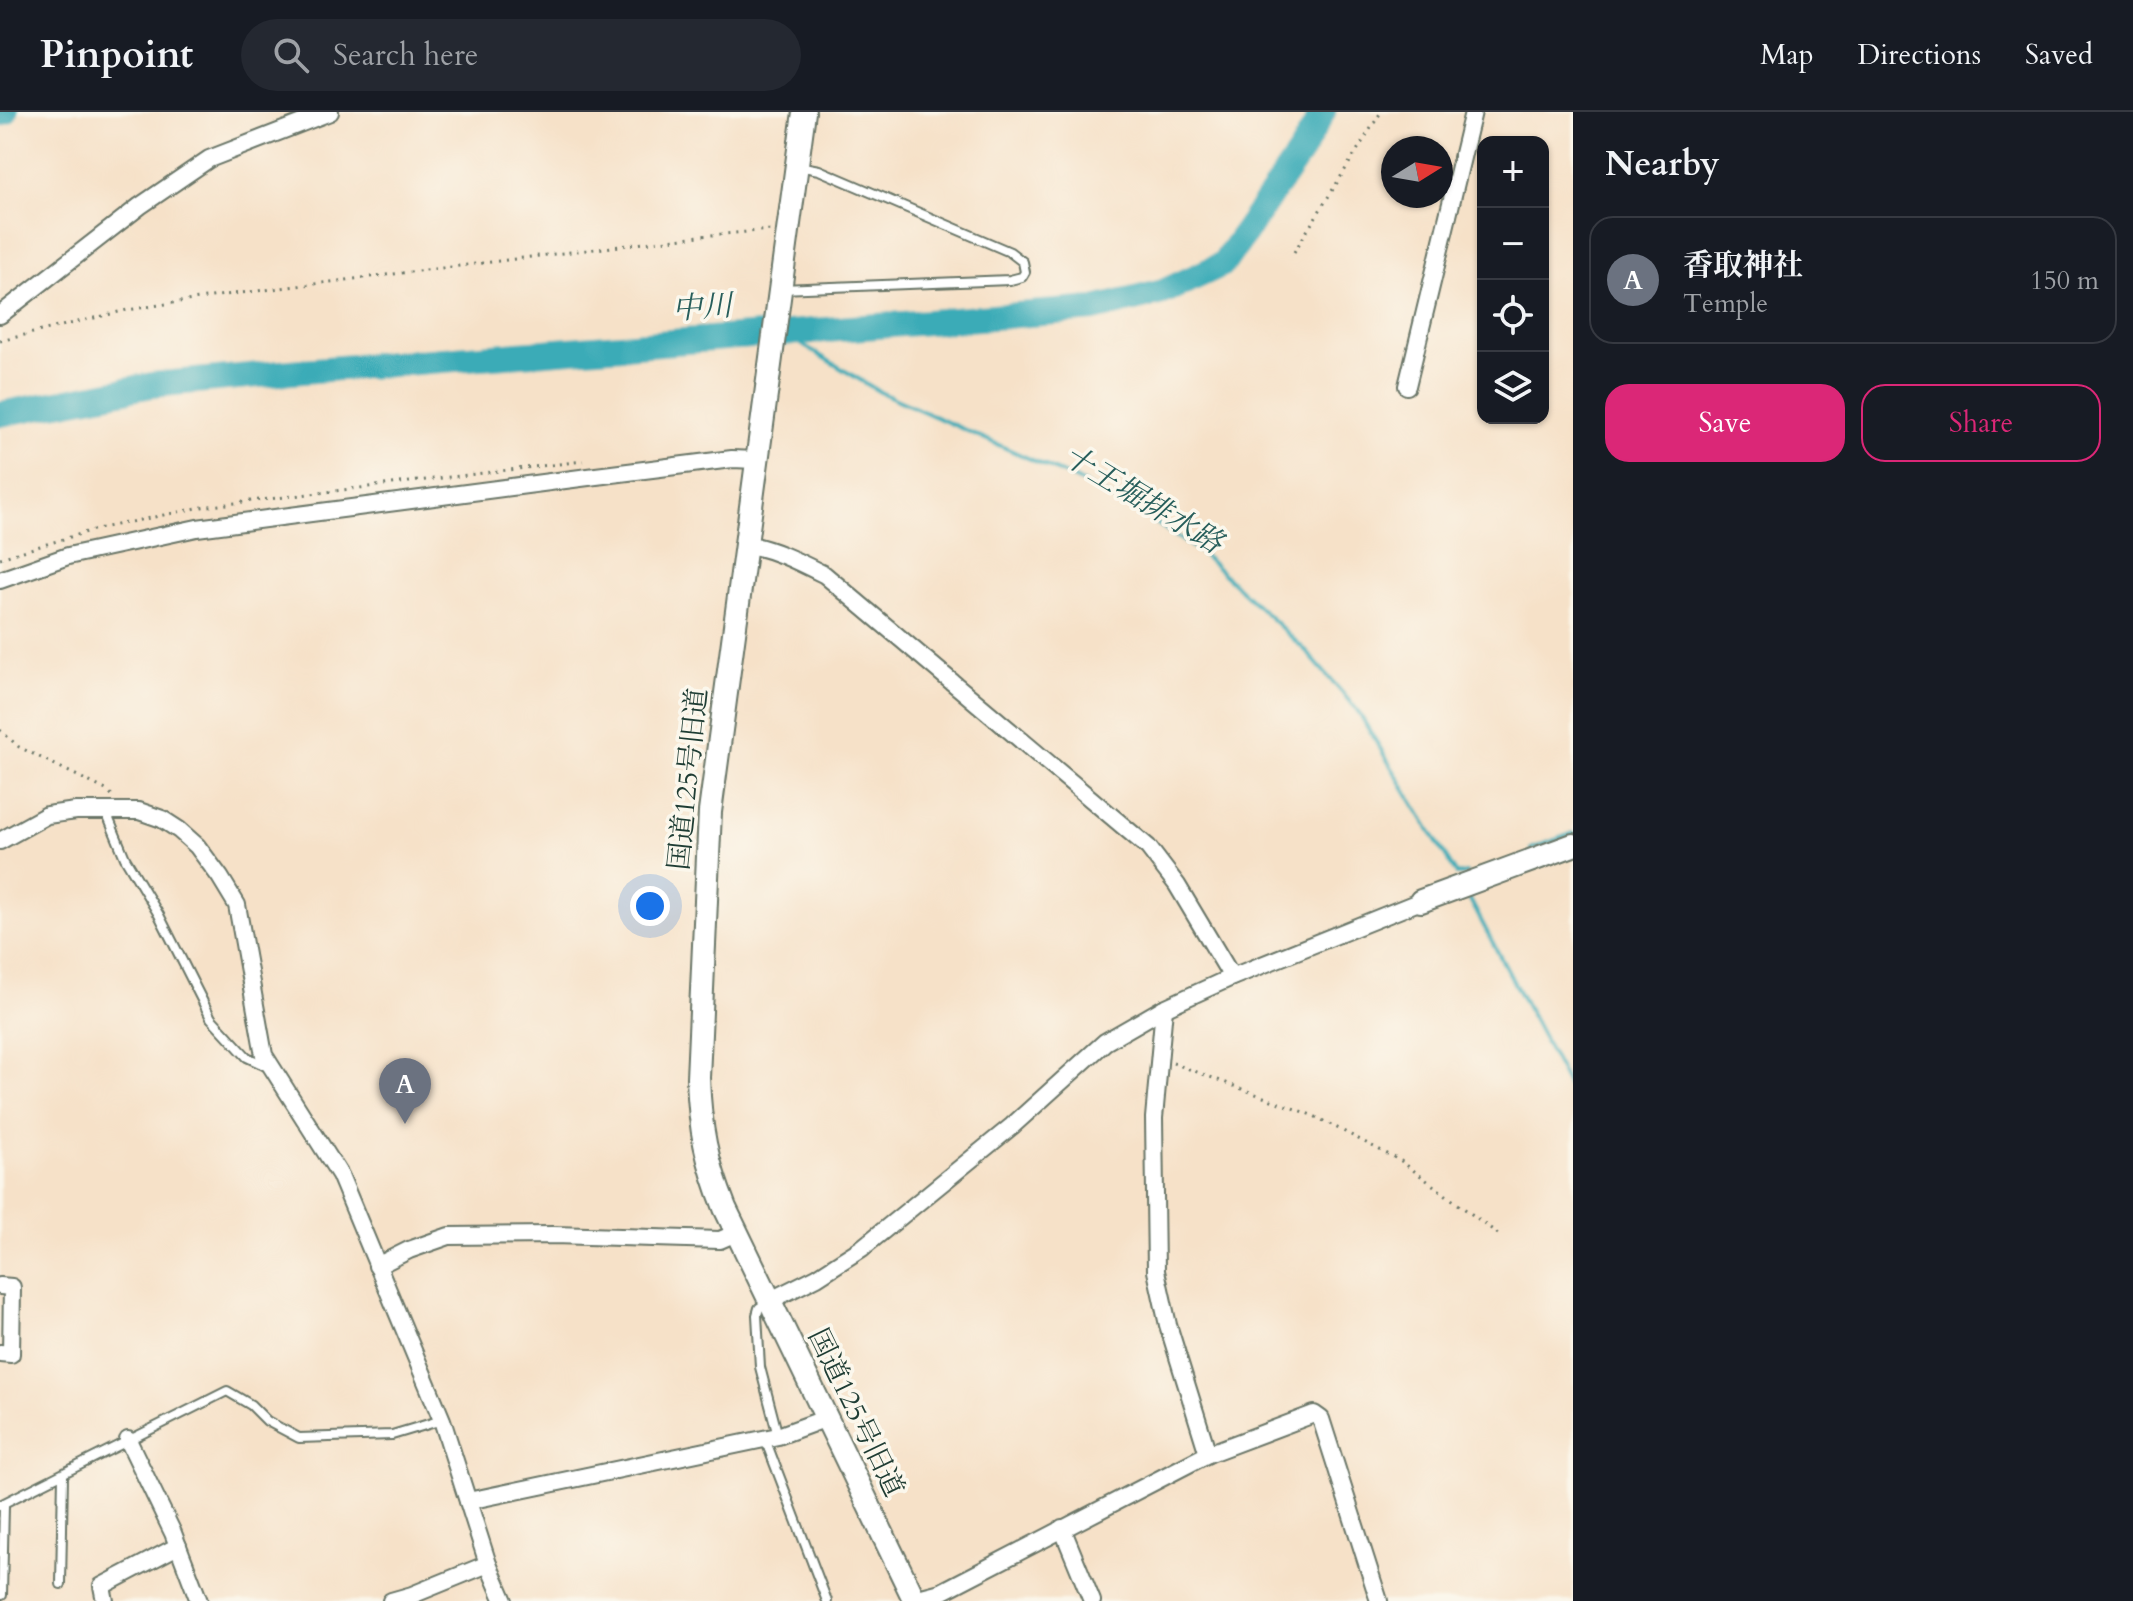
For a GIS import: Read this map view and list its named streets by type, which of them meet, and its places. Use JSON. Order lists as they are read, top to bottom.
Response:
{
  "streets": {
    "street": ["国道125号旧道"]
  },
  "water": ["中川", "十王堀排水路"],
  "north": "right",
  "page": {
    "header": "Pinpoint",
    "search": "Search here",
    "nav": ["Map", "Directions", "Saved"],
    "heading": "Nearby",
    "map_buttons": ["+", "−"],
    "list": [
      {
        "mark": "A",
        "name": "香取神社",
        "note": "Temple",
        "value": "150 m"
      }
    ],
    "buttons": ["Save", "Share"],
    "pins": "A"
  }
}
